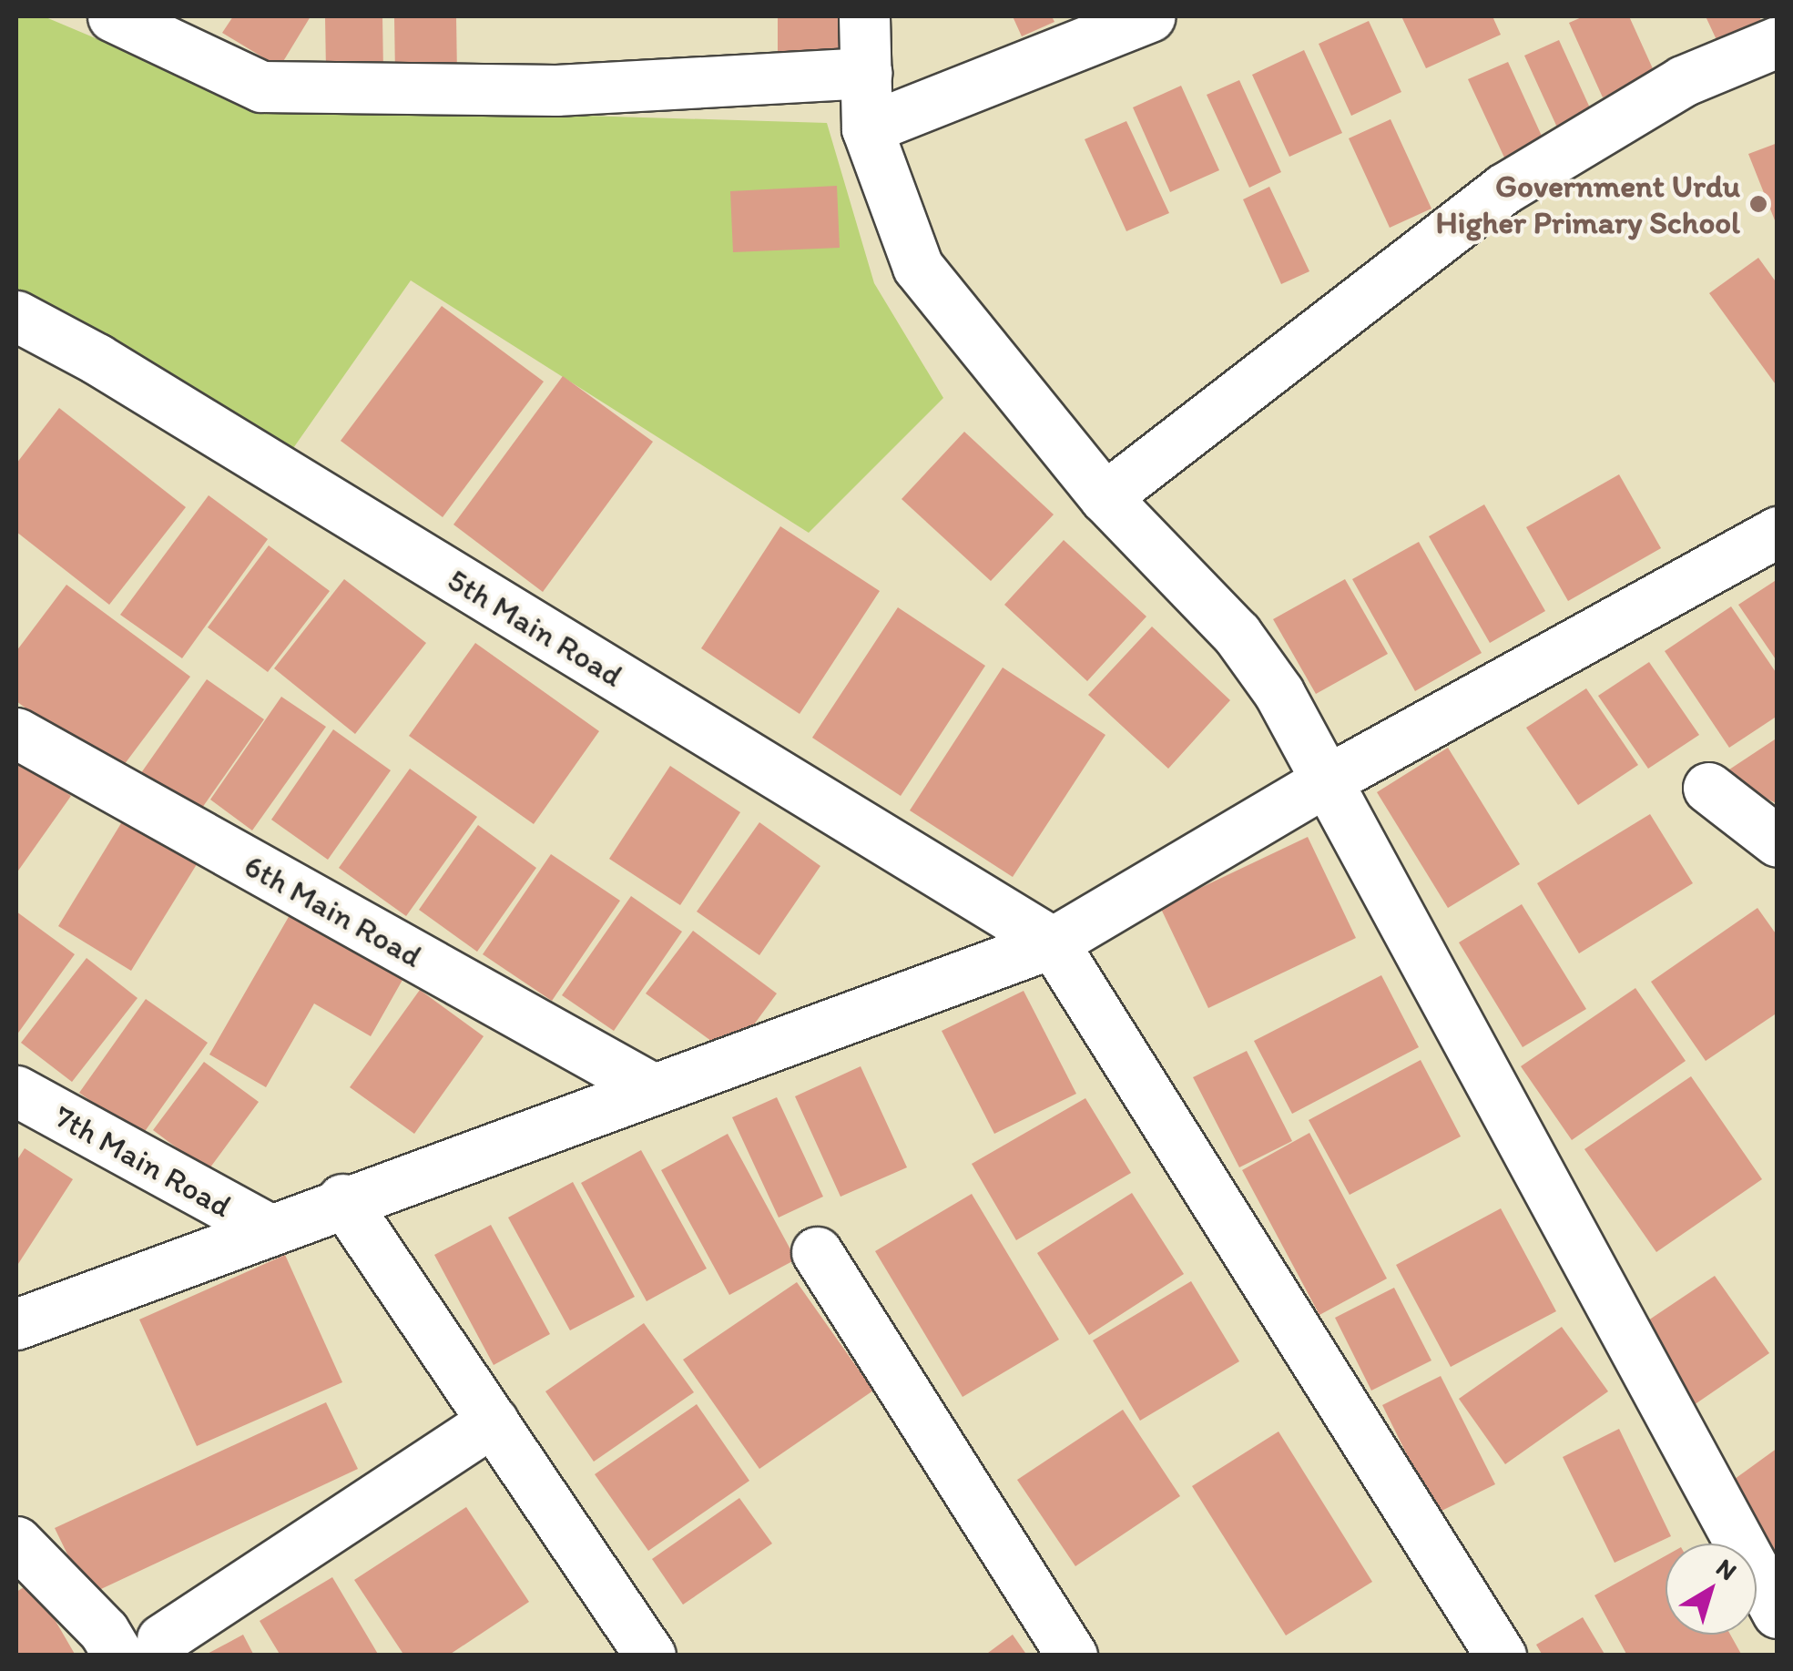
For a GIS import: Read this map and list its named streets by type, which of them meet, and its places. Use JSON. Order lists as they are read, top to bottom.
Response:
{
  "streets": {
    "street": ["5th Main Road", "6th Main Road", "7th Main Road"]
  },
  "places": ["Government Urdu Higher Primary School"],
  "north": "top right"
}
